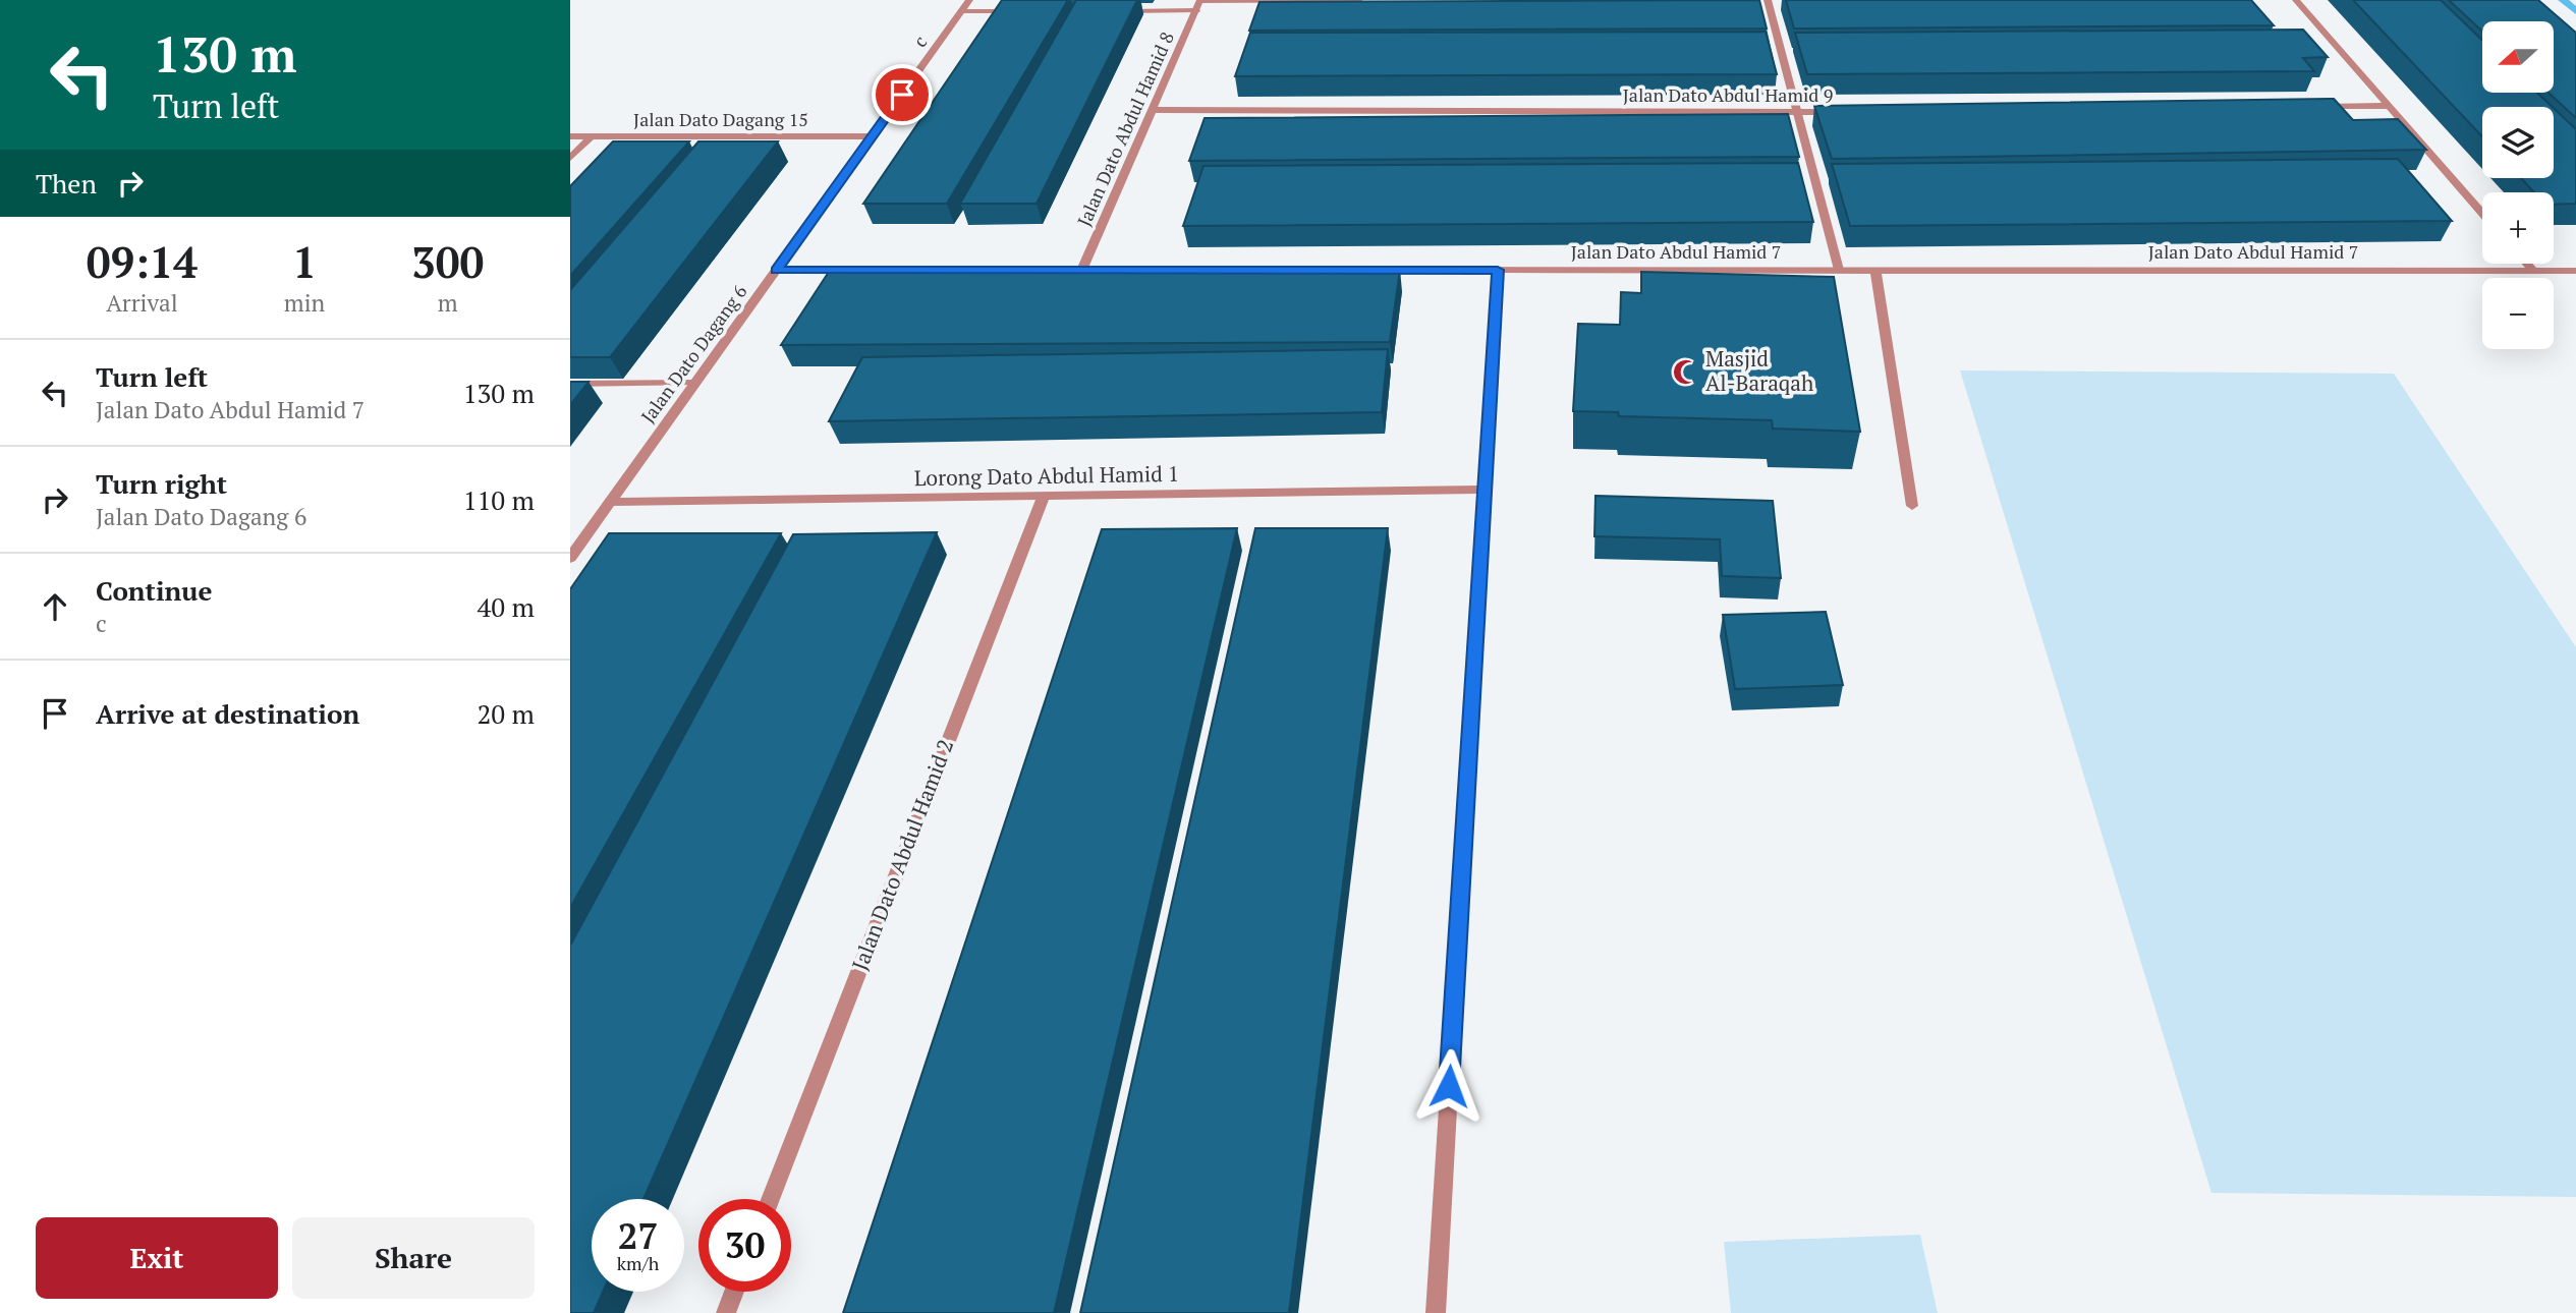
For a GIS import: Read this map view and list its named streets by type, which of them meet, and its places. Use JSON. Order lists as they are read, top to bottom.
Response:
{
  "streets": {
    "street": [
      "c",
      "Jalan Dato Abdul Hamid 9",
      "Jalan Dato Dagang 15",
      "Jalan Dato Abdul Hamid 8",
      "Jalan Dato Abdul Hamid 7",
      "Jalan Dato Dagang 6",
      "Lorong Dato Abdul Hamid 1",
      "Jalan Dato Abdul Hamid 2"
    ]
  },
  "crossings": [
    ["c", "Jalan Dato Dagang 15"],
    ["c", "Jalan Dato Dagang 6"],
    ["Jalan Dato Abdul Hamid 9", "Jalan Dato Abdul Hamid 8"],
    ["Jalan Dato Dagang 15", "Jalan Dato Dagang 6"],
    ["Jalan Dato Dagang 6", "Lorong Dato Abdul Hamid 1"],
    ["Lorong Dato Abdul Hamid 1", "Jalan Dato Abdul Hamid 2"]
  ],
  "places": {
    "mosque": ["Masjid Al-Baraqah"]
  },
  "north": "left",
  "page": {
    "turn": ["130 m", "Turn left"],
    "map_buttons": ["+", "−"],
    "then": "Then",
    "eta": [
      "09:14",
      "Arrival",
      "1",
      "min",
      "300",
      "m"
    ],
    "list": [
      {
        "name": "Turn left",
        "note": "Jalan Dato Abdul Hamid 7",
        "value": "130 m"
      },
      {
        "name": "Turn right",
        "note": "Jalan Dato Dagang 6",
        "value": "110 m"
      },
      {
        "name": "Continue",
        "note": "c",
        "value": "40 m"
      },
      {
        "name": "Arrive at destination",
        "value": "20 m"
      }
    ],
    "speed": "27 km/h",
    "limit": "30",
    "buttons": ["Exit", "Share"]
  }
}
